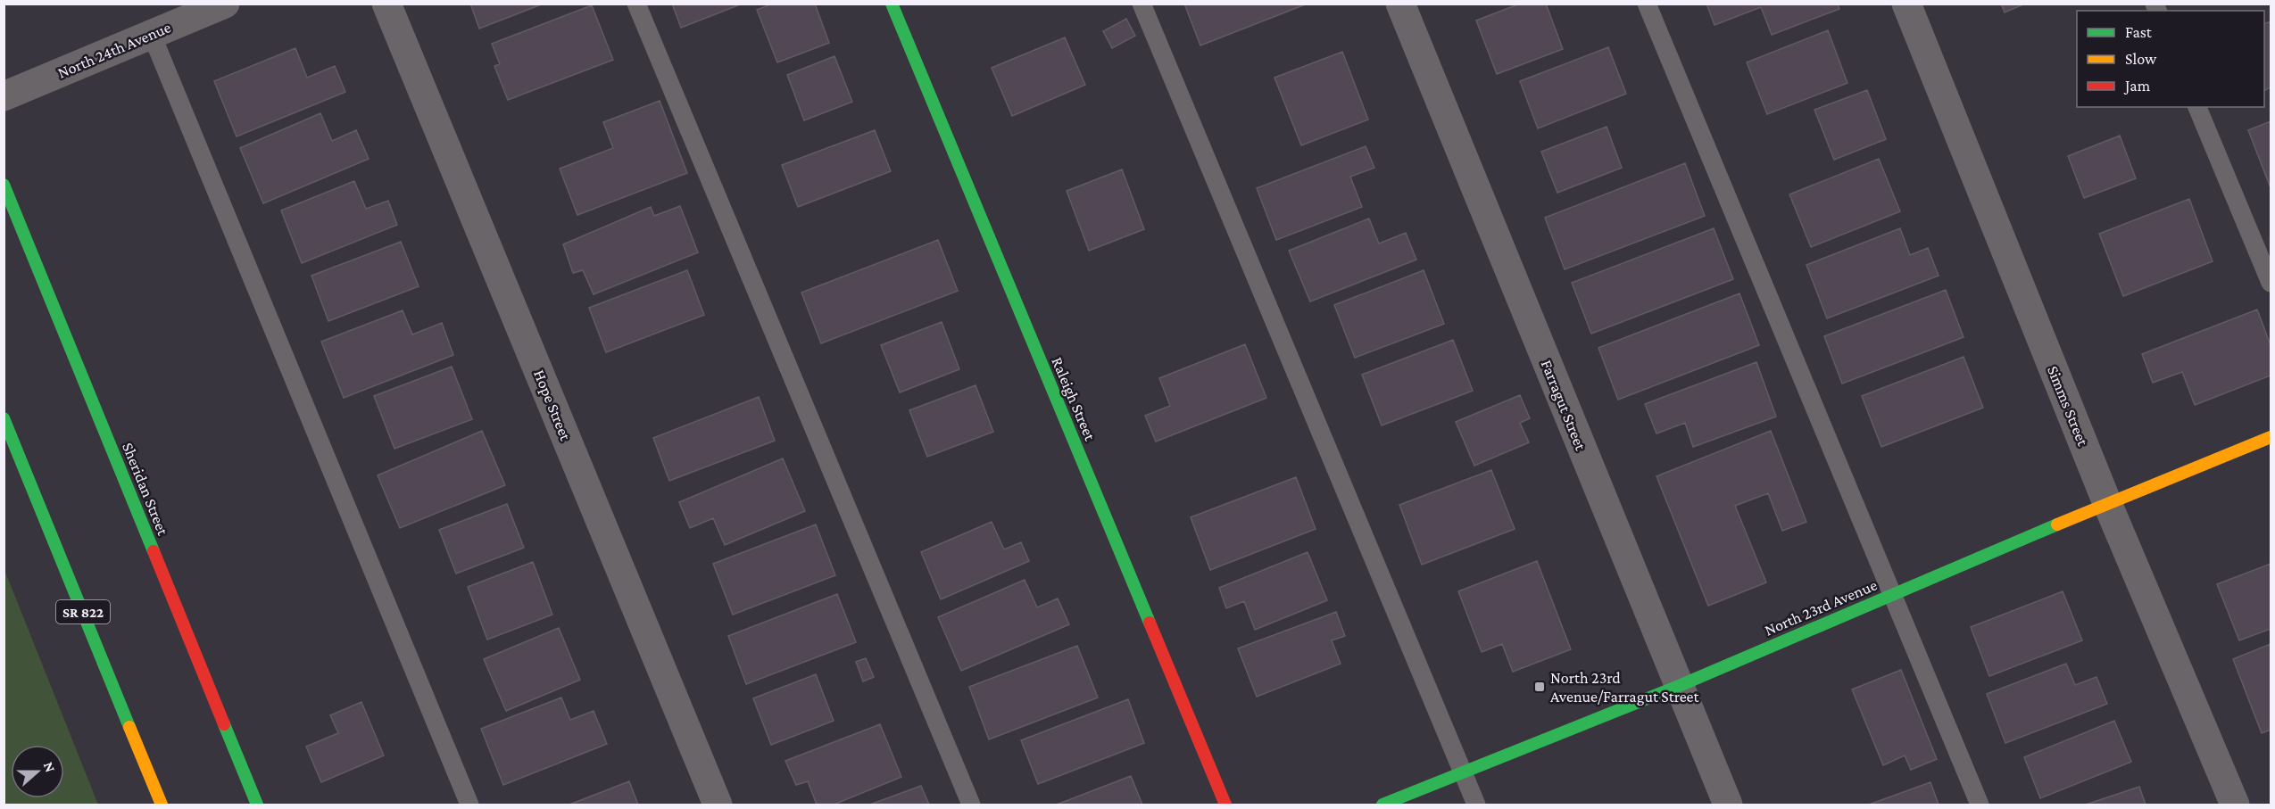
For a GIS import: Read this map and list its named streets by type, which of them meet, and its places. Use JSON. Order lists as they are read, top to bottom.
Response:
{
  "streets": {
    "street": [
      "North 24th Avenue",
      "Raleigh Street",
      "Hope Street",
      "Farragut Street",
      "Simms Street",
      "Sheridan Street",
      "North 23rd Avenue",
      "SR 822"
    ]
  },
  "crossings": [
    ["Farragut Street", "North 23rd Avenue"],
    ["Simms Street", "North 23rd Avenue"]
  ],
  "places": {
    "transit": ["North 23rd Avenue/Farragut Street"]
  },
  "legend": ["Fast", "Slow", "Jam"],
  "north": "right"
}
